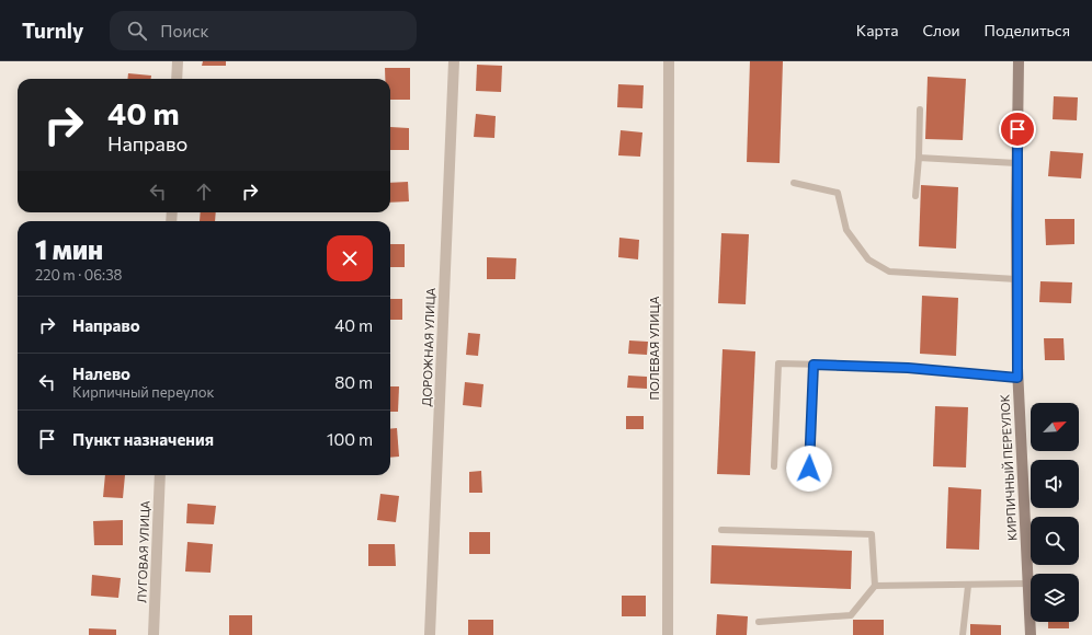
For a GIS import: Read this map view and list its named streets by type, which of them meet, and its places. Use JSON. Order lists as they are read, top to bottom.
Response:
{
  "streets": {
    "street": [
      "ДОРОЖНАЯ УЛИЦА",
      "ПОЛЕВАЯ УЛИЦА",
      "КИРПИЧНЫЙ ПЕРЕУЛОК",
      "ЛУГОВАЯ УЛИЦА"
    ]
  },
  "north": "top right",
  "page": {
    "header": "Turnly",
    "search": "Поиск",
    "nav": ["Карта", "Слои", "Поделиться"],
    "turn": ["40 m", "Направо"],
    "heading": ["1 мин", "220 m · 06:38"],
    "list": [
      {
        "name": "Направо",
        "value": "40 m"
      },
      {
        "name": "Налево",
        "note": "Кирпичный переулок",
        "value": "80 m"
      },
      {
        "name": "Пункт назначения",
        "value": "100 m"
      }
    ]
  }
}
